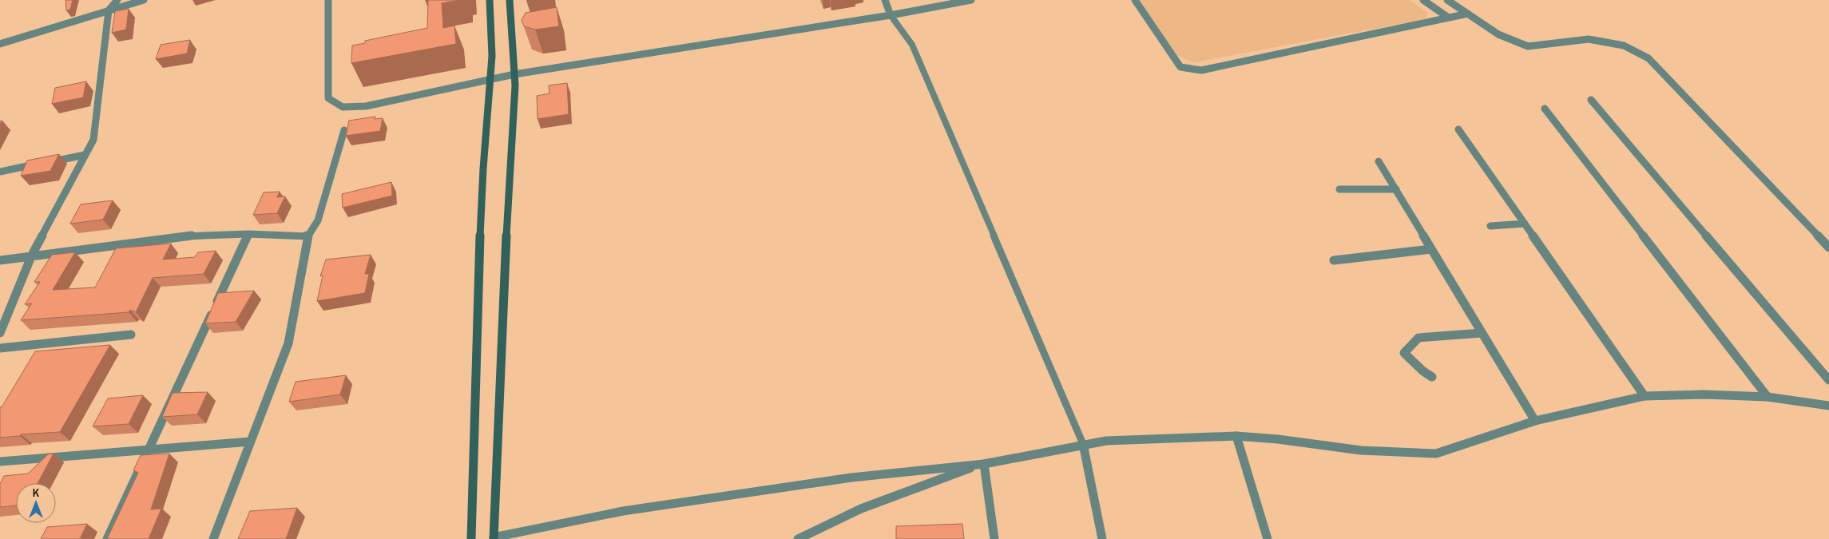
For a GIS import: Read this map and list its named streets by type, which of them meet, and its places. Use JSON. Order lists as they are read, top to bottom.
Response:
{
  "north": "top"
}
